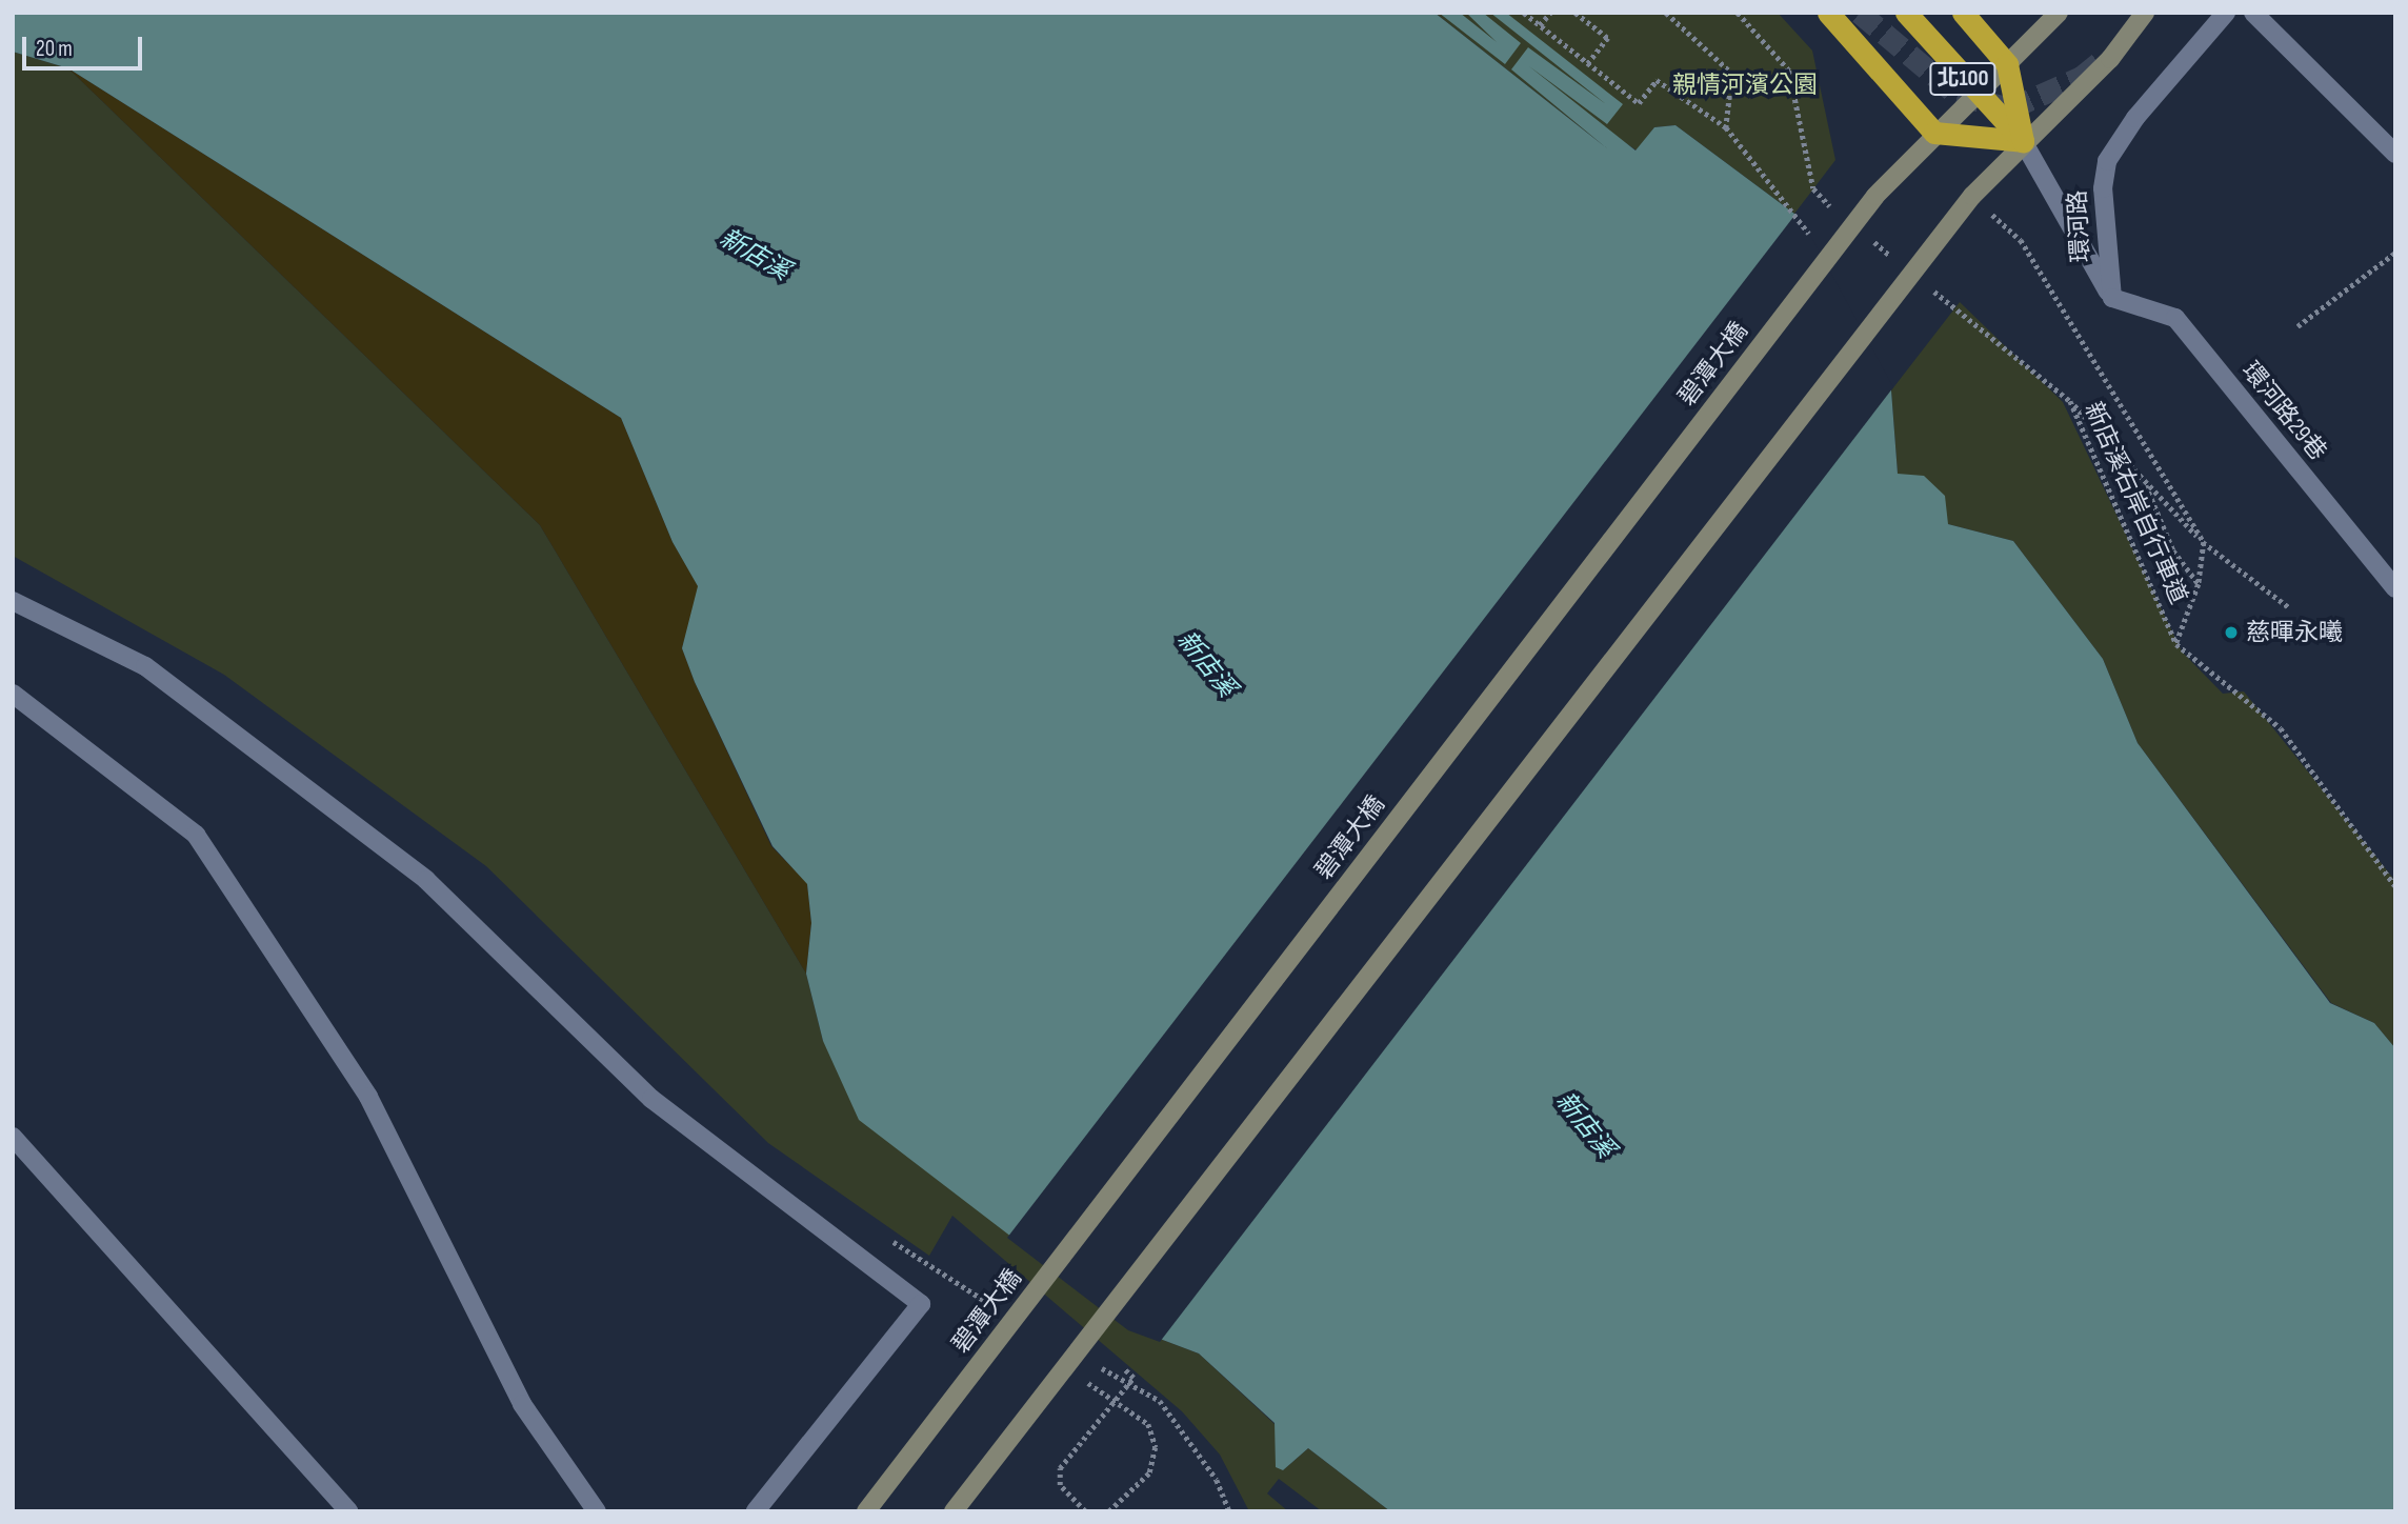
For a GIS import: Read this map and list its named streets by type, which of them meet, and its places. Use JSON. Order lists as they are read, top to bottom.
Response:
{
  "streets": {
    "highway": ["北100"],
    "main road": ["碧潭大橋"],
    "street": ["環河路", "環河路29巷"],
    "path": ["新店溪右岸自行車道"]
  },
  "crossings": [
    ["北100", "環河路"],
    ["北100", "碧潭大橋"],
    ["環河路", "環河路29巷"]
  ],
  "water": ["新店溪"],
  "parks": ["親情河濱公園"],
  "places": ["慈暉永曦"],
  "scale_bar": "20 m"
}
